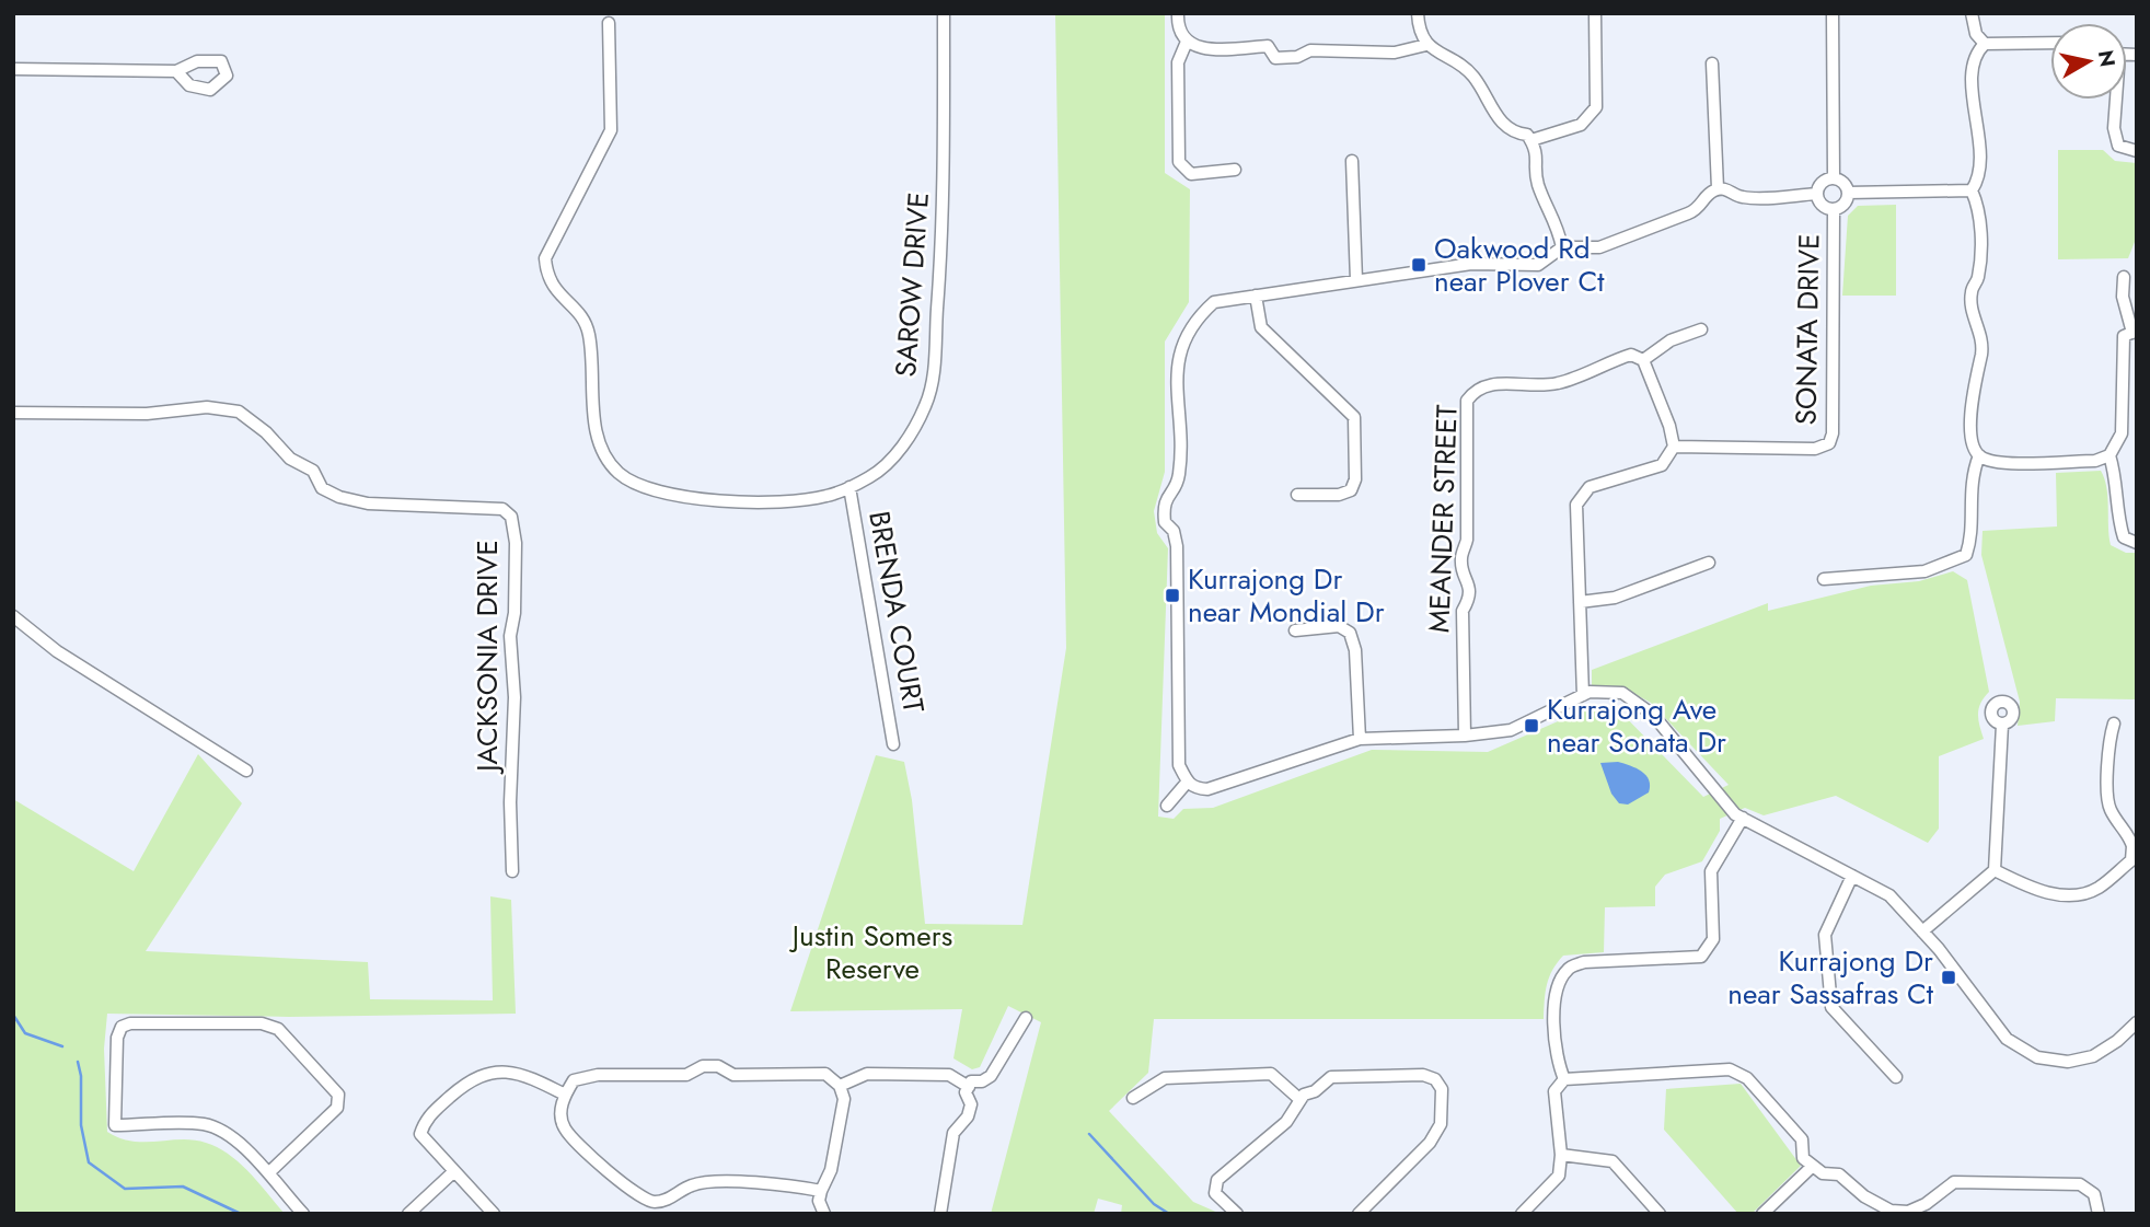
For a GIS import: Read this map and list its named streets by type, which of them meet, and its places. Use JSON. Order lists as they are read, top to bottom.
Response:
{
  "streets": {
    "street": [
      "SAROW DRIVE",
      "SONATA DRIVE",
      "MEANDER STREET",
      "BRENDA COURT",
      "JACKSONIA DRIVE"
    ]
  },
  "crossings": [
    ["SAROW DRIVE", "BRENDA COURT"]
  ],
  "parks": ["Justin Somers Reserve"],
  "places": {
    "transit": [
      "Oakwood Rd near Plover Ct",
      "Kurrajong Dr near Mondial Dr",
      "Kurrajong Ave near Sonata Dr",
      "Kurrajong Dr near Sassafras Ct"
    ]
  },
  "north": "right"
}
